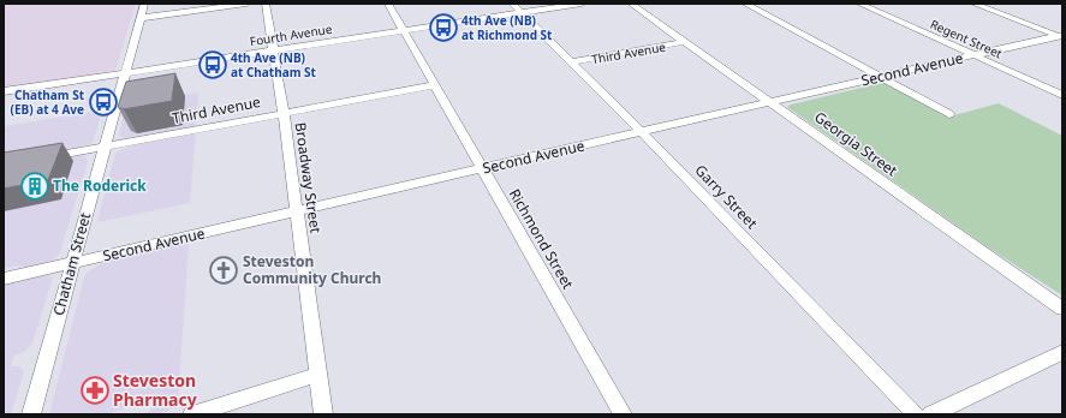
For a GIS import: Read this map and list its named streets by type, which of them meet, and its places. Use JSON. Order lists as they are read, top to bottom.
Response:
{
  "streets": {
    "street": [
      "Fourth Avenue",
      "Regent Street",
      "Third Avenue",
      "Second Avenue",
      "Georgia Street",
      "Broadway Street",
      "Garry Street",
      "Richmond Street",
      "Chatham Street"
    ]
  },
  "crossings": [
    ["Fourth Avenue", "Broadway Street"],
    ["Fourth Avenue", "Garry Street"],
    ["Fourth Avenue", "Richmond Street"],
    ["Fourth Avenue", "Chatham Street"],
    ["Regent Street", "Second Avenue"],
    ["Third Avenue", "Georgia Street"],
    ["Third Avenue", "Broadway Street"],
    ["Third Avenue", "Garry Street"],
    ["Third Avenue", "Richmond Street"],
    ["Third Avenue", "Chatham Street"],
    ["Second Avenue", "Georgia Street"],
    ["Second Avenue", "Broadway Street"],
    ["Second Avenue", "Garry Street"],
    ["Second Avenue", "Richmond Street"],
    ["Second Avenue", "Chatham Street"]
  ],
  "places": {
    "bus stop": ["4th Ave (NB) at Richmond St", "4th Ave (NB) at Chatham St", "Chatham St (EB) at 4 Ave"],
    "building": ["The Roderick"],
    "church": ["Steveston Community Church"],
    "pharmacy": ["Steveston Pharmacy"]
  }
}
